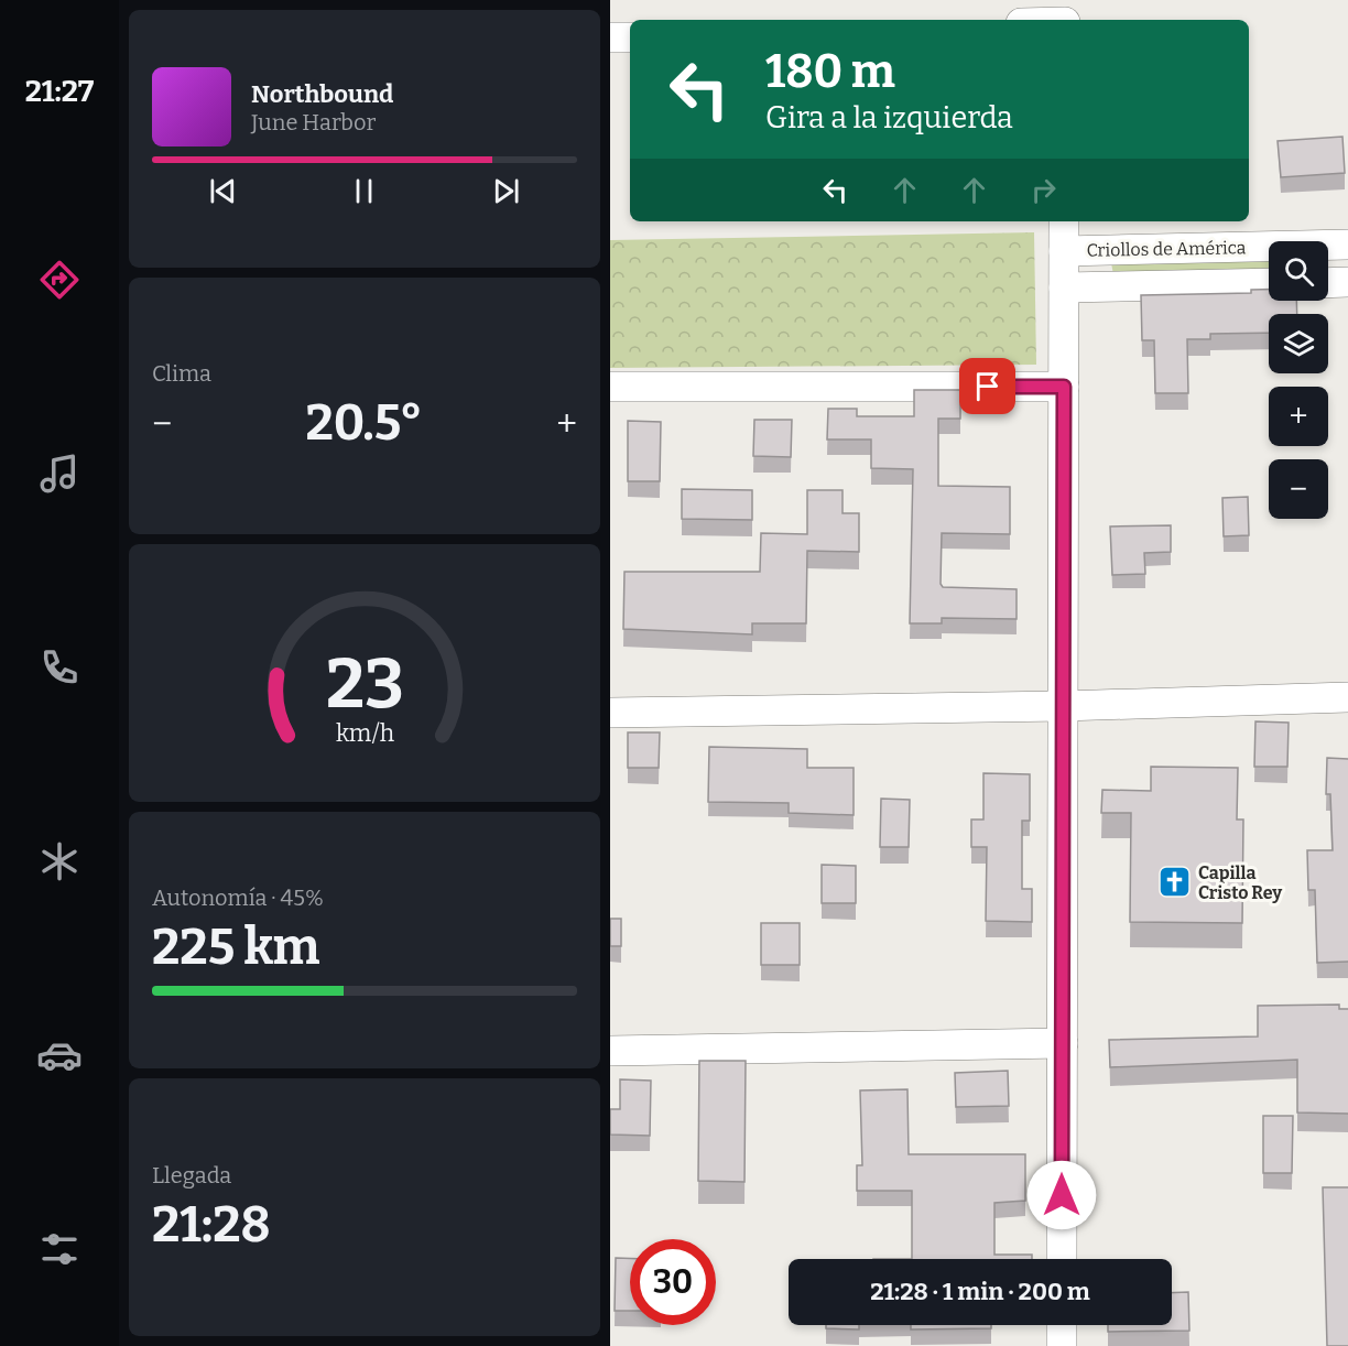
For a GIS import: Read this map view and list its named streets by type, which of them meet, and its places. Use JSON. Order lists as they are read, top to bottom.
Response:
{
  "streets": {
    "street": ["Criollos de América"]
  },
  "places": {
    "church": ["Capilla Cristo Rey"]
  },
  "page": {
    "tabs": "21:27",
    "turn": ["180 m", "Gira a la izquierda"],
    "song": ["Northbound", "June Harbor"],
    "map_buttons": ["+", "−"],
    "tile": [
      "Clima",
      ["Autonomía · 45%", "225 km"],
      ["Llegada", "21:28"]
    ],
    "heat": ["−", "20.5°", "+"],
    "limit": "30",
    "trip": "21:28 · 1 min · 200 m",
    "gauge": ["23", "km/h"]
  }
}
